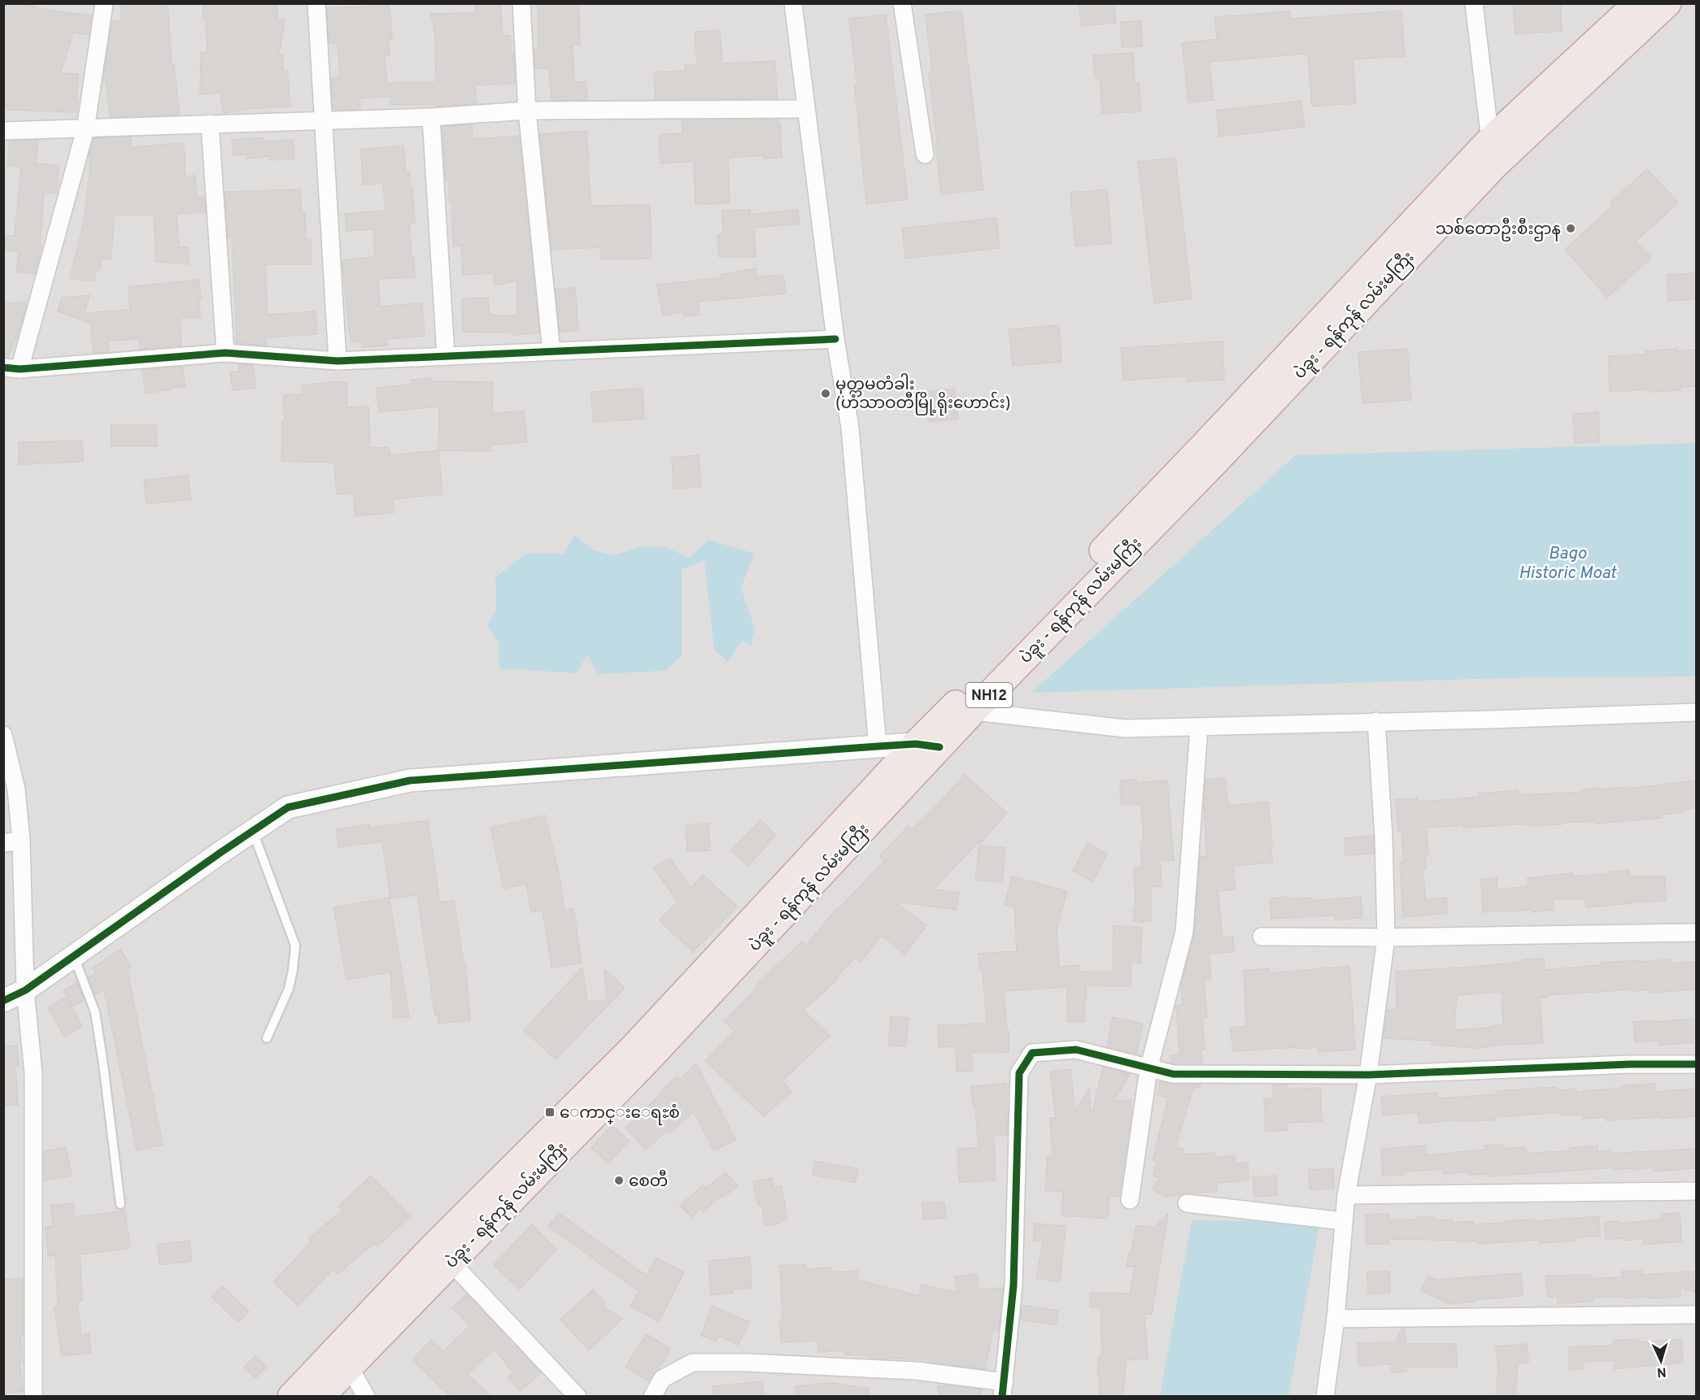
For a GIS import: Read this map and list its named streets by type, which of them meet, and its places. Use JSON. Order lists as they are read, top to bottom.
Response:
{
  "streets": {
    "highway": ["ပဲခူး - ရန်ကုန် လမ်းမကြီး", "NH12"]
  },
  "water": ["Bago Historic Moat"],
  "places": {
    "other": ["သစ်တောဦးစီးဌာန", "မုတ္တမတံခါး (ဟံသာဝတီမြို့ရိုးဟောင်း)", "စေတီ"],
    "transit": ["ေကာင္းေရႊစံ"]
  },
  "north": "bottom"
}
